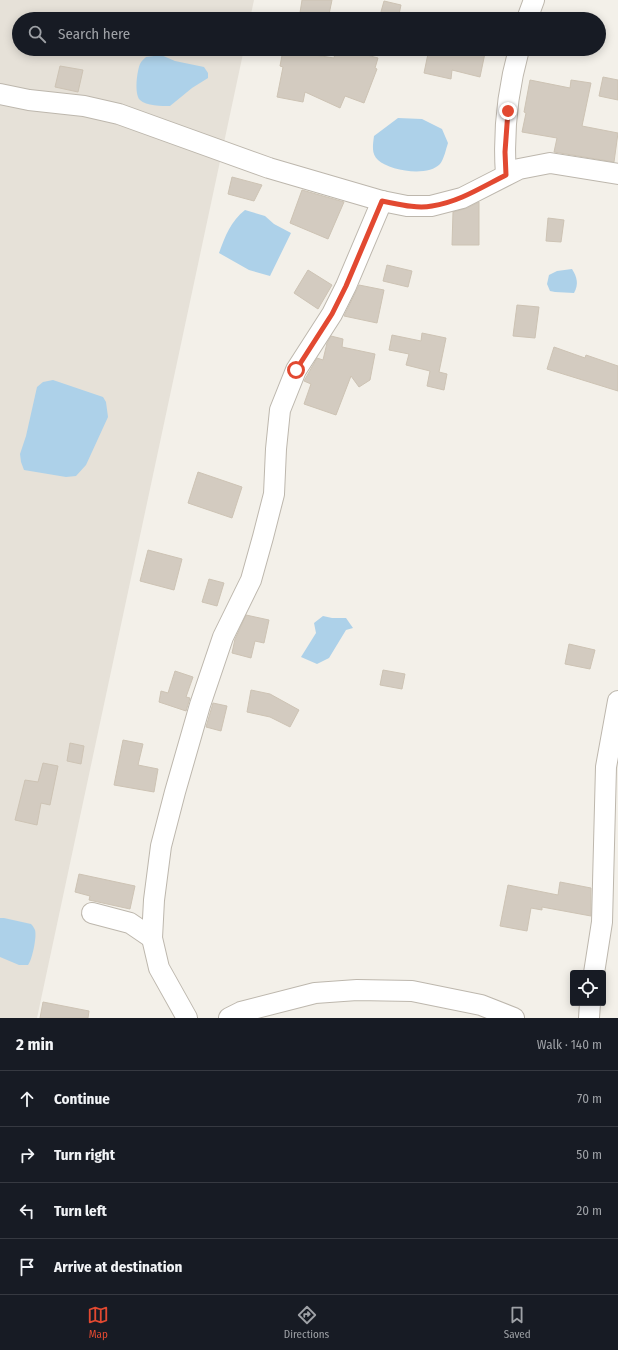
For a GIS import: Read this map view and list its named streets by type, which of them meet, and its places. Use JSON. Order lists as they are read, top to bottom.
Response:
{
  "page": {
    "search": "Search here",
    "heading": ["2 min", "Walk · 140 m"],
    "list": [
      ["Continue", "70 m"],
      ["Turn right", "50 m"],
      ["Turn left", "20 m"],
      "Arrive at destination"
    ],
    "nav": ["Map", "Directions", "Saved"]
  }
}
